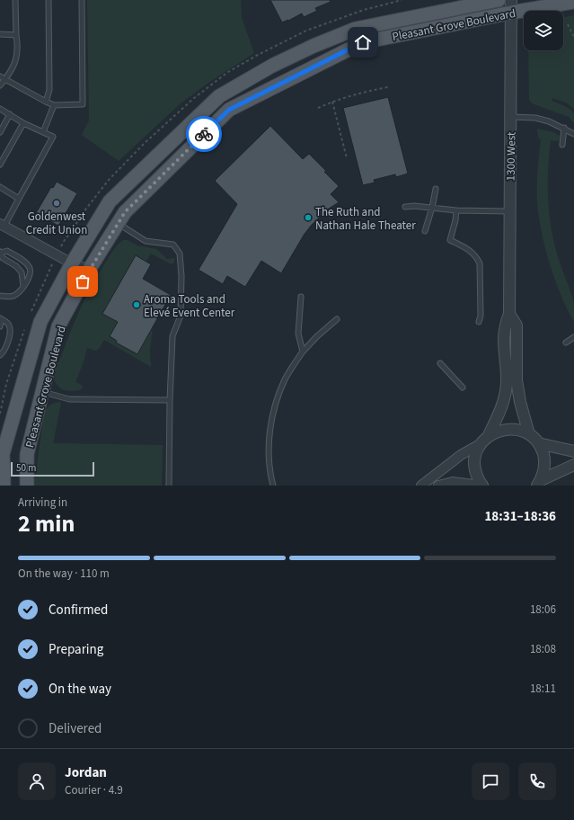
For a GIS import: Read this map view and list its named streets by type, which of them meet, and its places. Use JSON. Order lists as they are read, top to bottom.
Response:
{
  "streets": {
    "main road": ["Pleasant Grove Boulevard"],
    "street": ["1300 West"]
  },
  "crossings": [
    ["Pleasant Grove Boulevard", "1300 West"]
  ],
  "places": ["Goldenwest Credit Union", "The Ruth and Nathan Hale Theater", "Aroma Tools and Elevé Event Center"],
  "scale_bar": "50 m",
  "page": {
    "scale": "50 m",
    "heading": ["2 min", "Arriving in", "18:31–18:36"],
    "panel": ["Jordan", "Courier · 4.9"],
    "bar": "On the way · 110 m",
    "list": [
      ["Confirmed", "18:06"],
      ["Preparing", "18:08"],
      ["On the way", "18:11"],
      "Delivered"
    ]
  }
}
